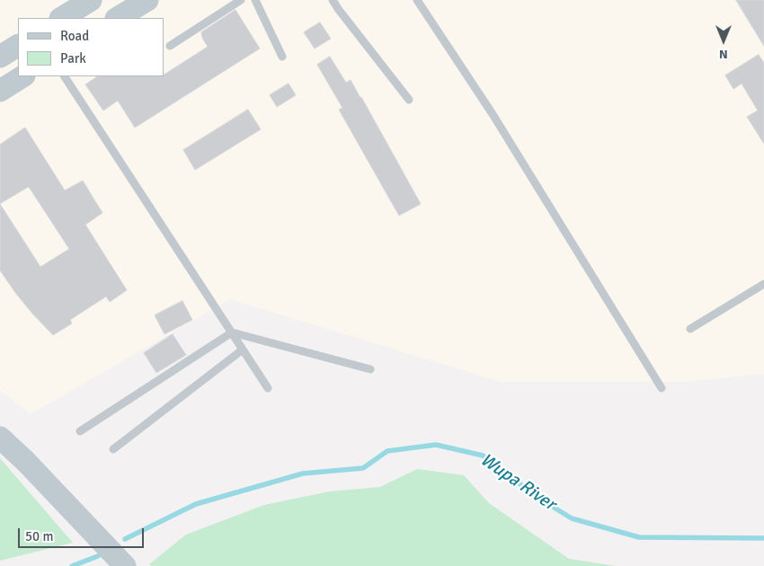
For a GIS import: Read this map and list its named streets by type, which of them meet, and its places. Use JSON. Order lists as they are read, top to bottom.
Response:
{
  "water": ["Wupa River"],
  "legend": ["Road", "Park"],
  "scale_bar": "50 m",
  "north": "bottom"
}
